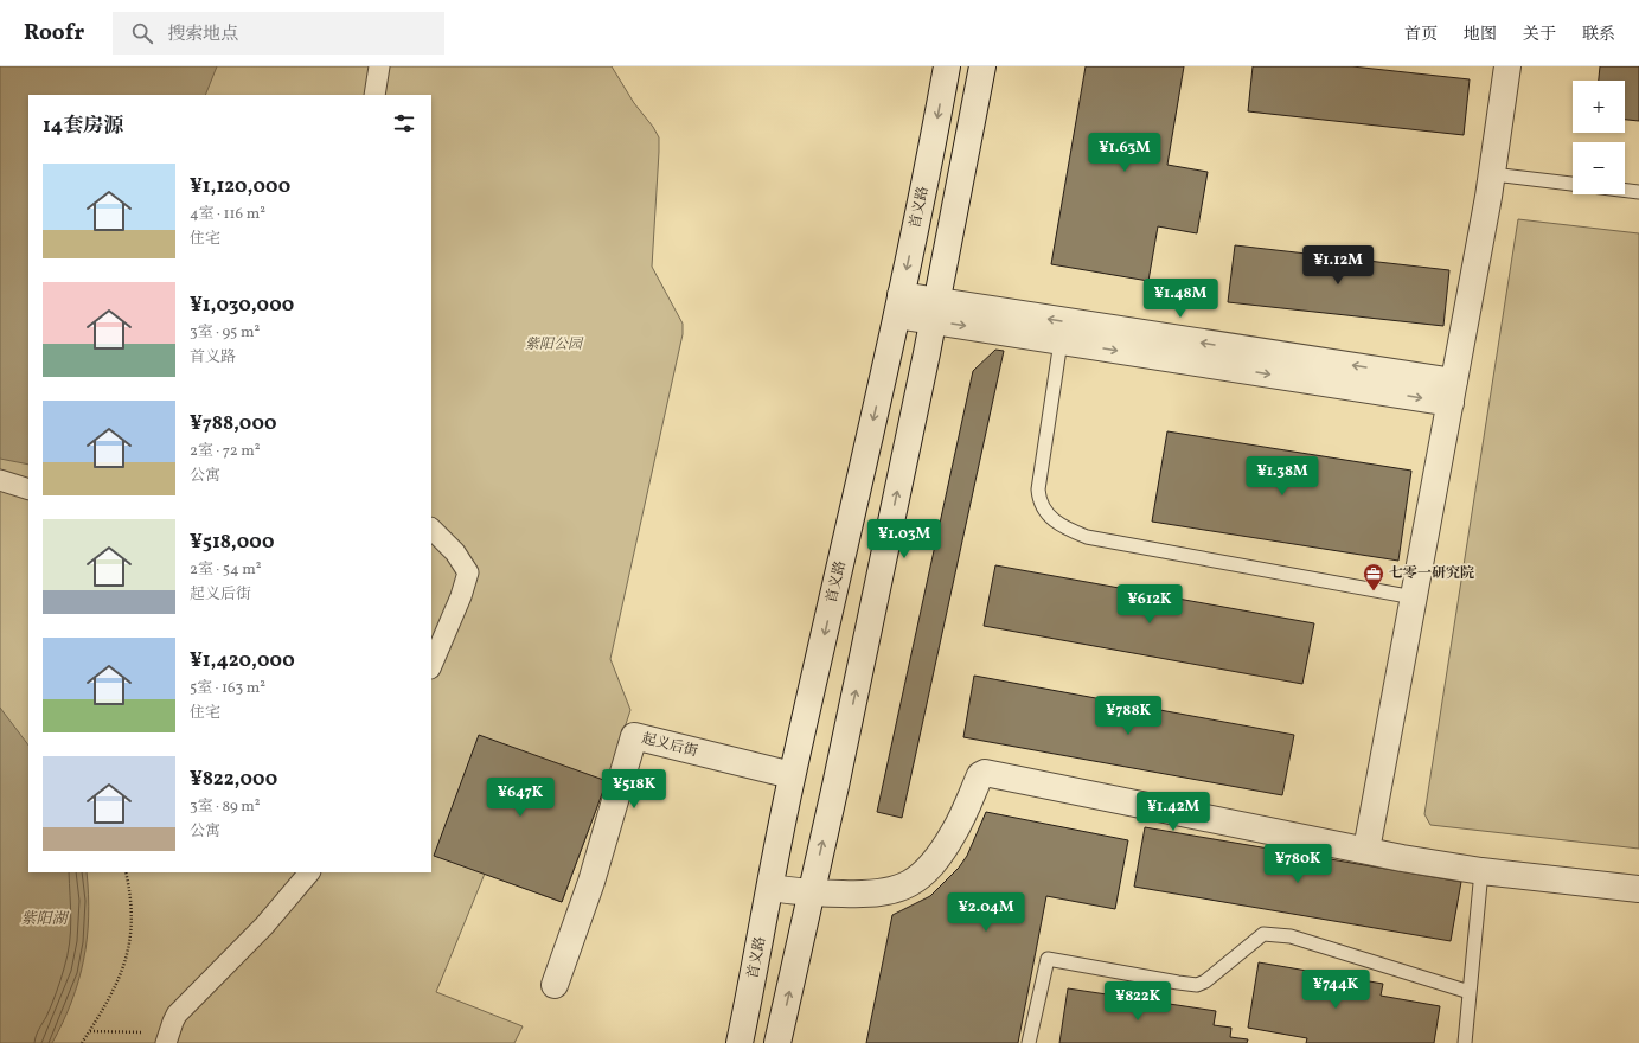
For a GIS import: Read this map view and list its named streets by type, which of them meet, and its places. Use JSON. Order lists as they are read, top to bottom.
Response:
{
  "streets": {
    "street": ["首义路", "起义后街"]
  },
  "crossings": [
    ["首义路", "起义后街"]
  ],
  "water": ["紫阳湖"],
  "parks": ["紫阳公园"],
  "places": {
    "office": ["七零一研究院"]
  },
  "page": {
    "header": "Roofr",
    "search": "搜索地点",
    "nav": [
      "首页",
      "地图",
      "关于",
      "联系"
    ],
    "map_buttons": ["+", "−"],
    "heading": "14套房源",
    "price": [
      "¥1.63M",
      "¥1.12M",
      "¥1.48M",
      "¥1.38M",
      "¥1.03M",
      "¥612K",
      "¥788K",
      "¥518K",
      "¥647K",
      "¥1.42M",
      "¥780K",
      "¥2.04M",
      "¥744K",
      "¥822K"
    ],
    "list": [
      {
        "name": "¥1,120,000",
        "note": "4室 · 116 m² · 住宅"
      },
      {
        "name": "¥1,030,000",
        "note": "3室 · 95 m² · 首义路"
      },
      {
        "name": "¥788,000",
        "note": "2室 · 72 m² · 公寓"
      },
      {
        "name": "¥518,000",
        "note": "2室 · 54 m² · 起义后街"
      },
      {
        "name": "¥1,420,000",
        "note": "5室 · 163 m² · 住宅"
      },
      {
        "name": "¥822,000",
        "note": "3室 · 89 m² · 公寓"
      }
    ]
  }
}
